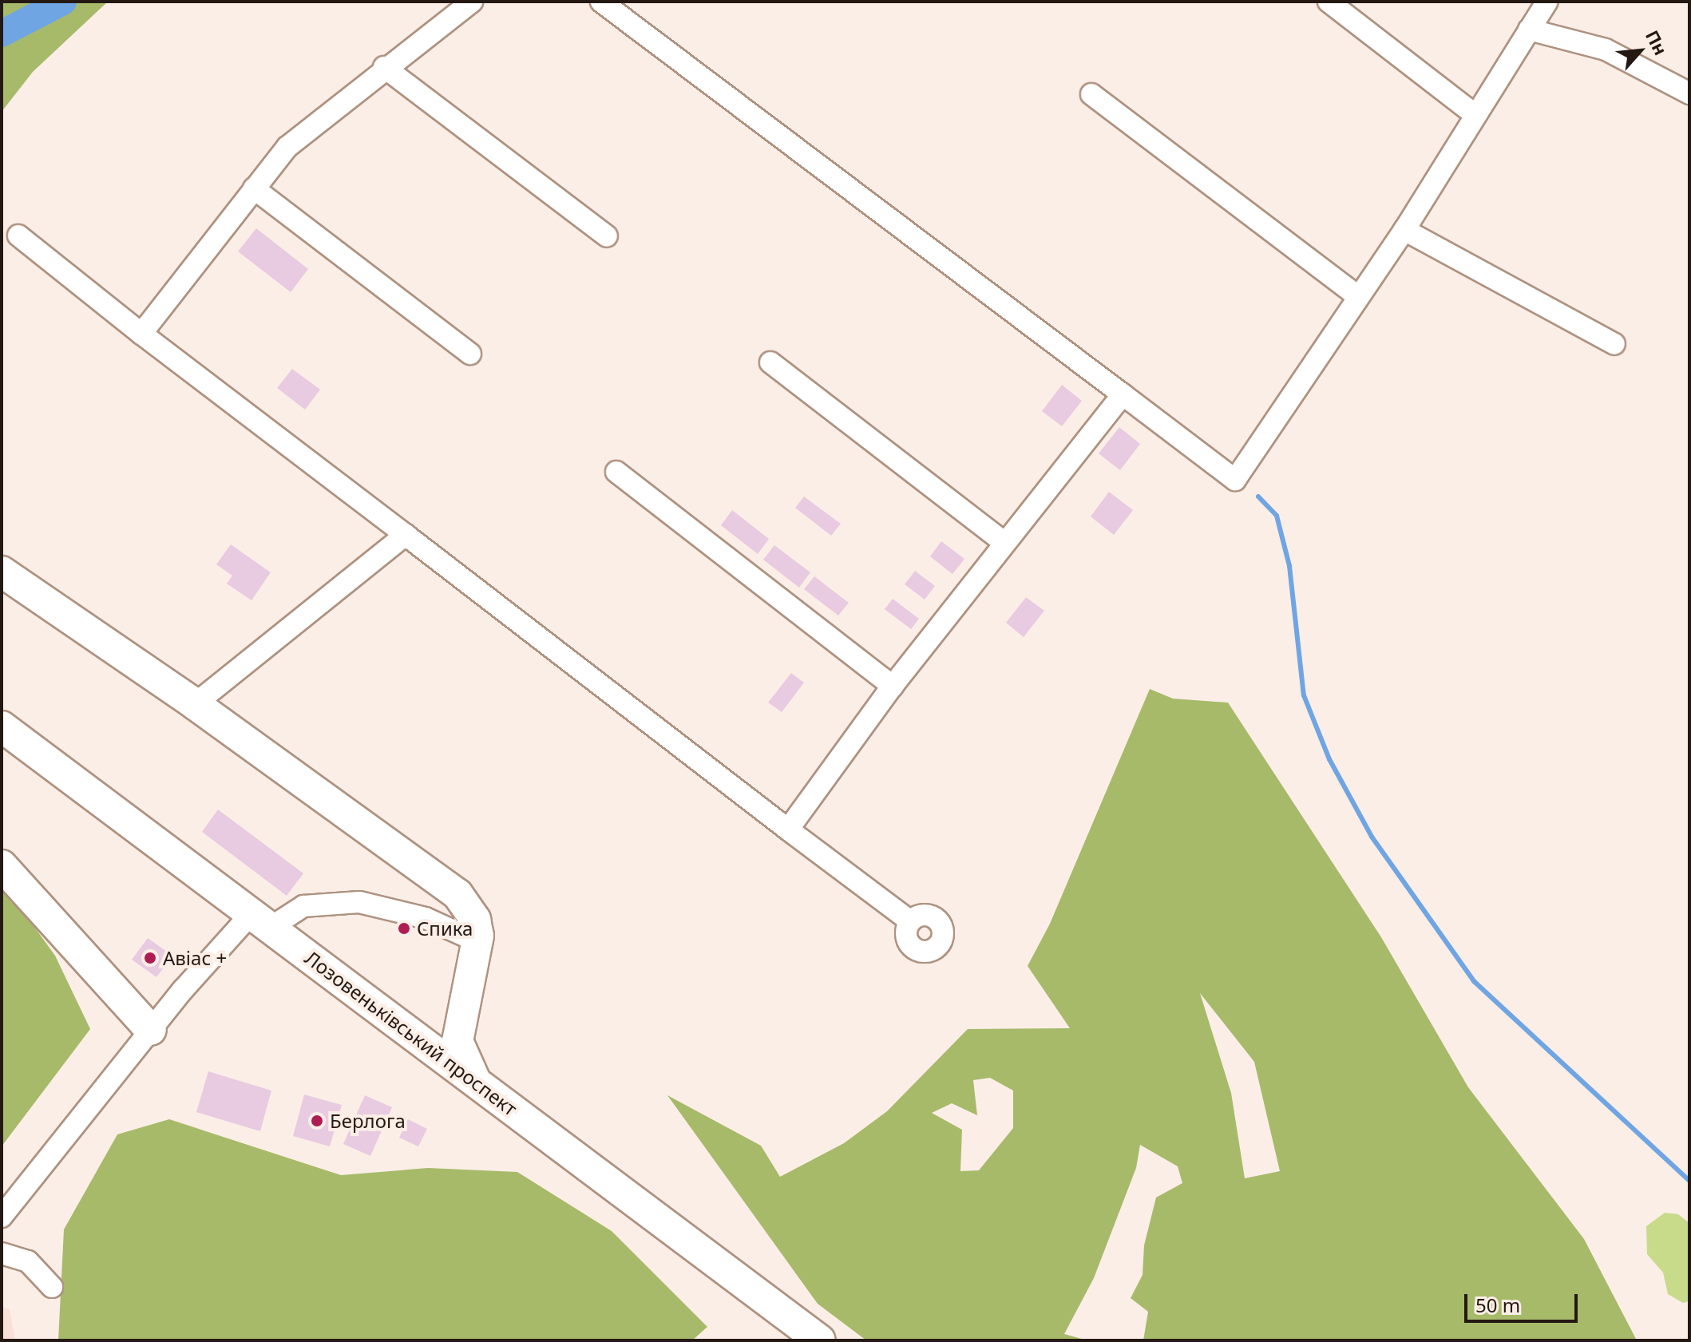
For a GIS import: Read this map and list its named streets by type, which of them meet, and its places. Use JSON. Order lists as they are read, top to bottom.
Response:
{
  "streets": {
    "highway": ["Лозовеньківський проспект"]
  },
  "places": ["Спика", "Авiас +", "Берлога"],
  "scale_bar": "50 m",
  "north": "top right"
}
